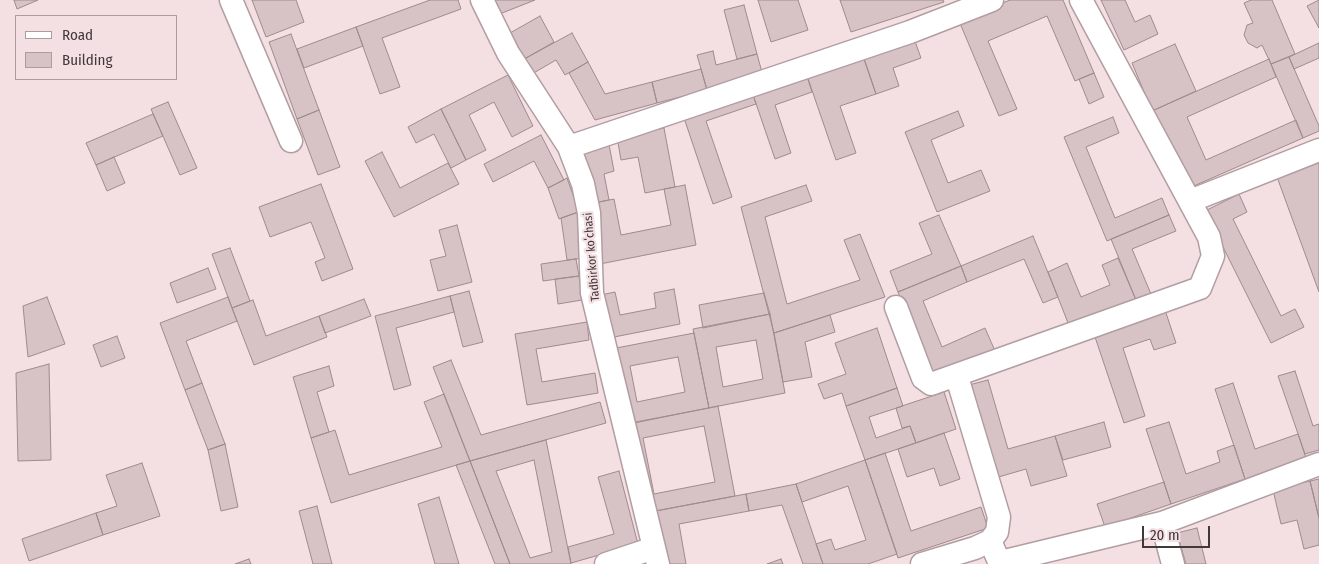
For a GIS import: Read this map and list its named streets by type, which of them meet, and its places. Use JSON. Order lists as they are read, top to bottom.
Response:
{
  "streets": {
    "street": ["Tadbirkor koʻchasi"]
  },
  "legend": ["Road", "Building"],
  "scale_bar": "20 m"
}
